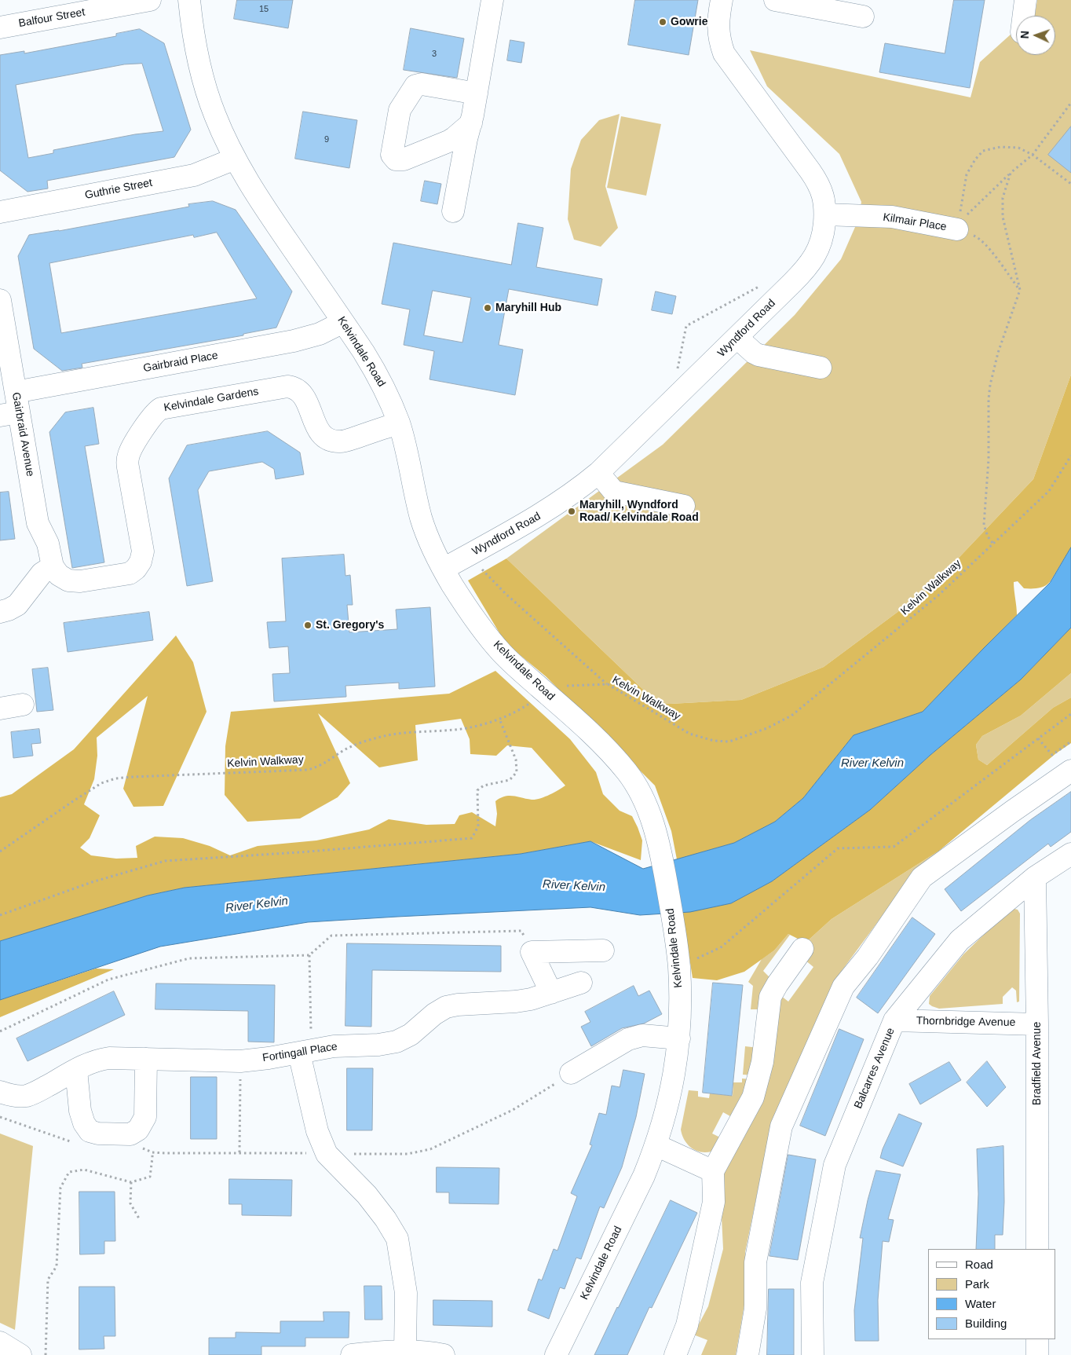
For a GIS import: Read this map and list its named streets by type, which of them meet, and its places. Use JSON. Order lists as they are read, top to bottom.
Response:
{
  "streets": {
    "street": [
      "Balfour Street",
      "Guthrie Street",
      "Kilmair Place",
      "Wyndford Road",
      "Kelvindale Road",
      "Gairbraid Place",
      "Kelvindale Gardens",
      "Gairbraid Avenue",
      "Thornbridge Avenue",
      "Fortingall Place",
      "Bradfield Avenue",
      "Balcarres Avenue"
    ],
    "path": ["Kelvin Walkway"]
  },
  "crossings": [
    ["Guthrie Street", "Kelvindale Road"],
    ["Kilmair Place", "Wyndford Road"],
    ["Wyndford Road", "Kelvindale Road"],
    ["Kelvindale Road", "Gairbraid Place"],
    ["Kelvindale Road", "Kelvindale Gardens"],
    ["Kelvindale Road", "Kelvin Walkway"],
    ["Gairbraid Place", "Gairbraid Avenue"],
    ["Kelvindale Gardens", "Gairbraid Avenue"],
    ["Thornbridge Avenue", "Bradfield Avenue"],
    ["Thornbridge Avenue", "Balcarres Avenue"],
    ["Bradfield Avenue", "Balcarres Avenue"]
  ],
  "water": ["River Kelvin"],
  "places": [
    "Gowrie",
    "Maryhill Hub",
    "Maryhill, Wyndford Road/ Kelvindale Road",
    "St. Gregory's"
  ],
  "house_numbers": ["15", "3", "9"],
  "legend": [
    "Road",
    "Park",
    "Water",
    "Building"
  ],
  "north": "left"
}
